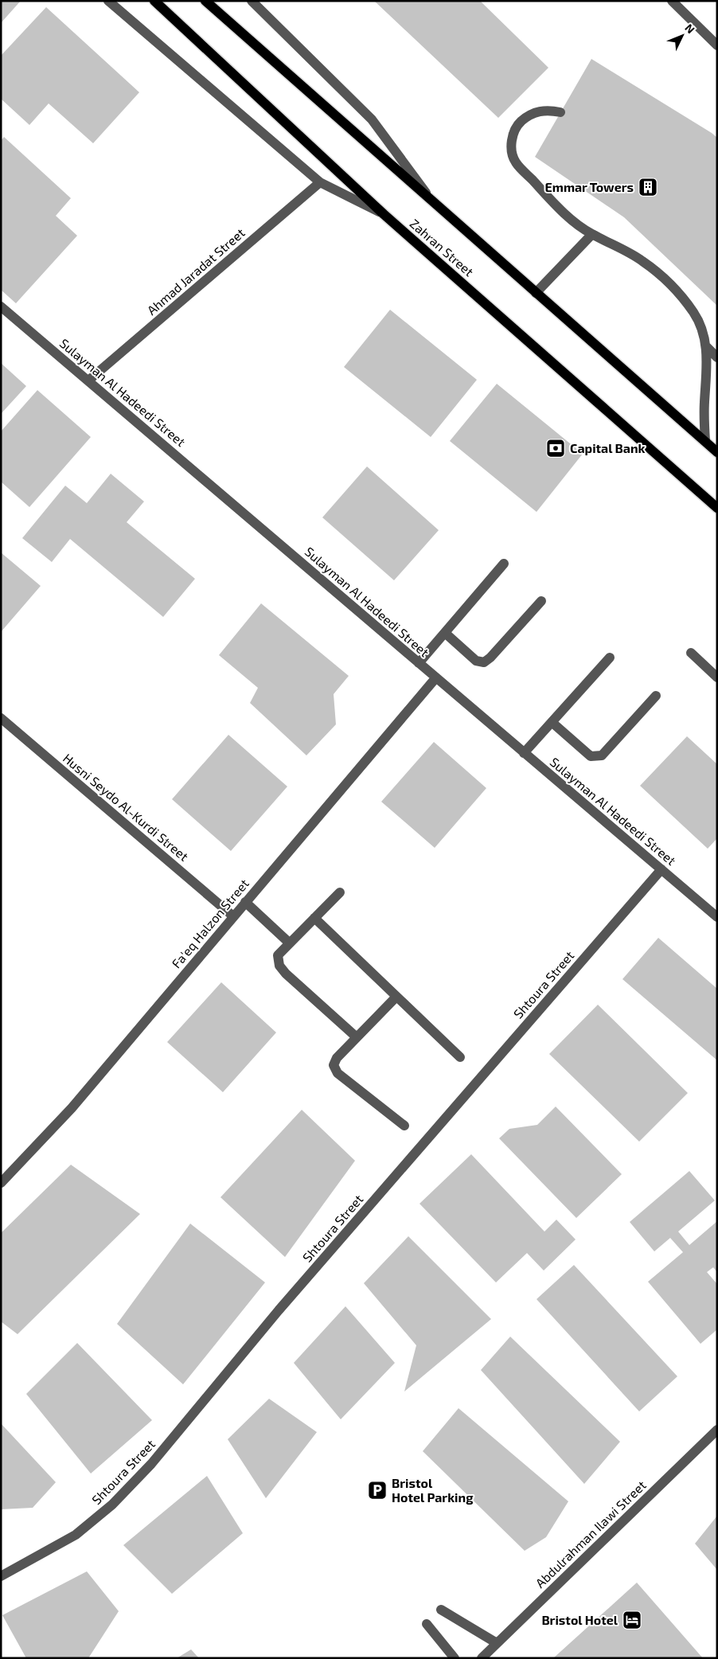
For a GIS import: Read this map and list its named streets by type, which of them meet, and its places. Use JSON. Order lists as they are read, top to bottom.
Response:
{
  "streets": {
    "main road": ["Zahran Street"],
    "street": [
      "Ahmad Jaradat Street",
      "Sulayman Al Hadeedi Street",
      "Husni Seydo Al-Kurdi Street",
      "Fa'eq Halzon Street",
      "Shtoura Street",
      "Abdulrahman Ilawi Street"
    ]
  },
  "crossings": [
    ["Ahmad Jaradat Street", "Sulayman Al Hadeedi Street"],
    ["Sulayman Al Hadeedi Street", "Fa'eq Halzon Street"],
    ["Sulayman Al Hadeedi Street", "Shtoura Street"],
    ["Husni Seydo Al-Kurdi Street", "Fa'eq Halzon Street"]
  ],
  "places": {
    "building": ["Emmar Towers"],
    "bank": ["Capital Bank"],
    "parking": ["Bristol Hotel Parking"],
    "hotel": ["Bristol Hotel"]
  },
  "north": "top right"
}
